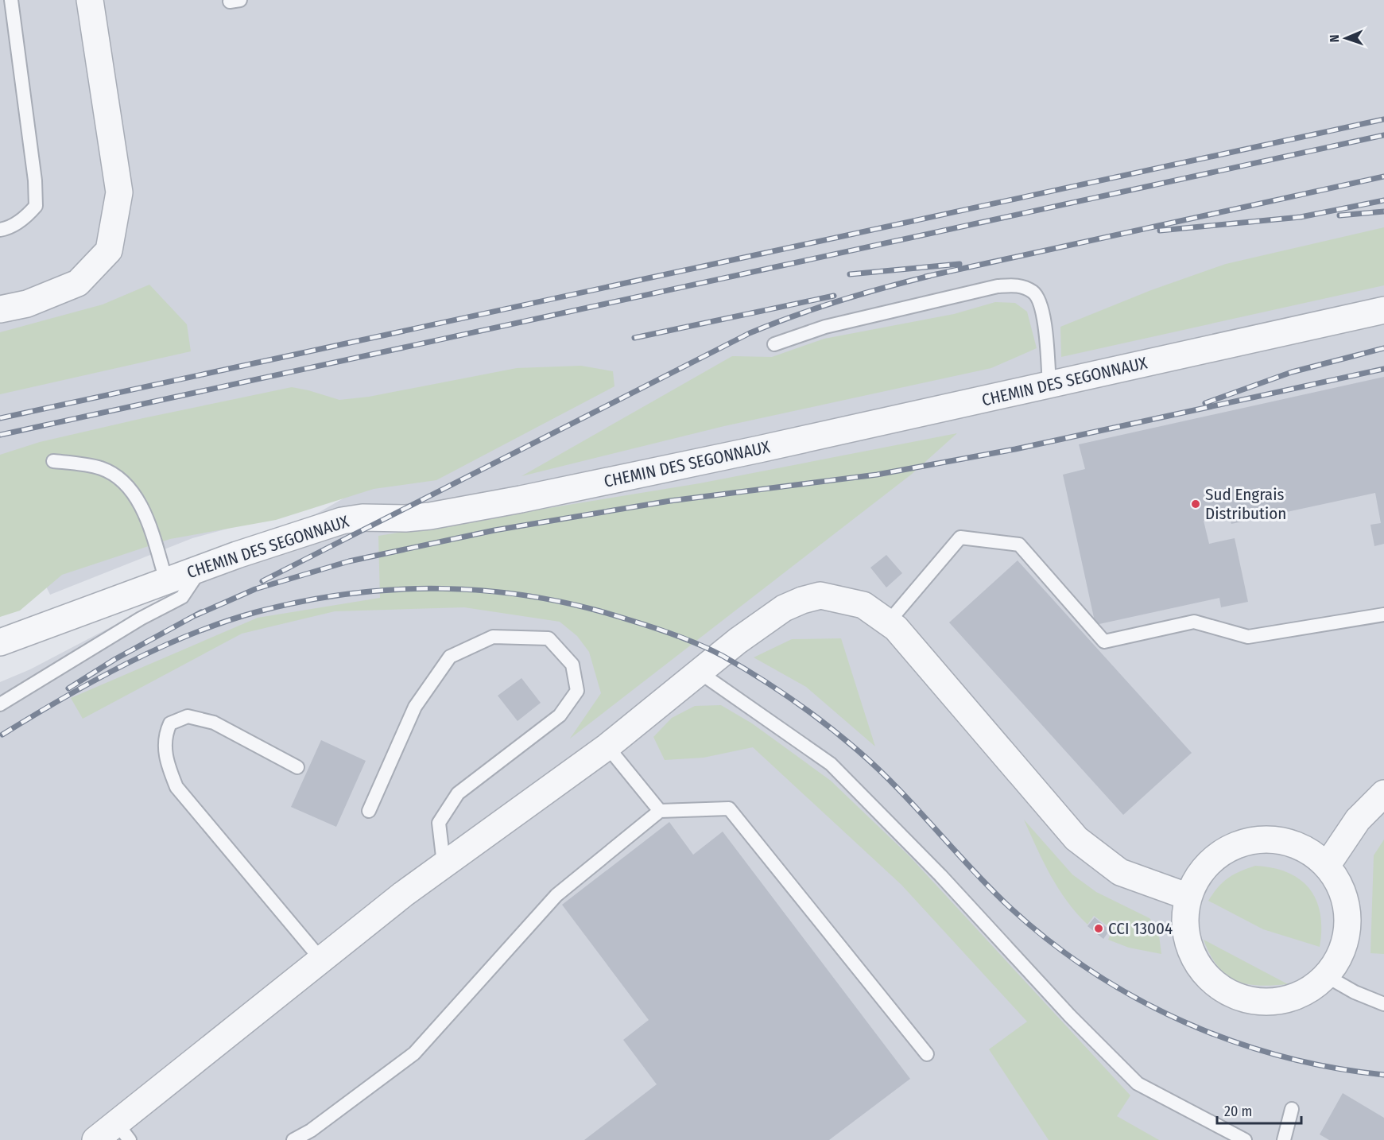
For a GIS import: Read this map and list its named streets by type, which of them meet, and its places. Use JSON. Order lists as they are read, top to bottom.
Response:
{
  "streets": {
    "street": ["CHEMIN DES SEGONNAUX"]
  },
  "places": ["Sud Engrais Distribution", "CCI 13004"],
  "scale_bar": "20 m",
  "north": "left"
}
